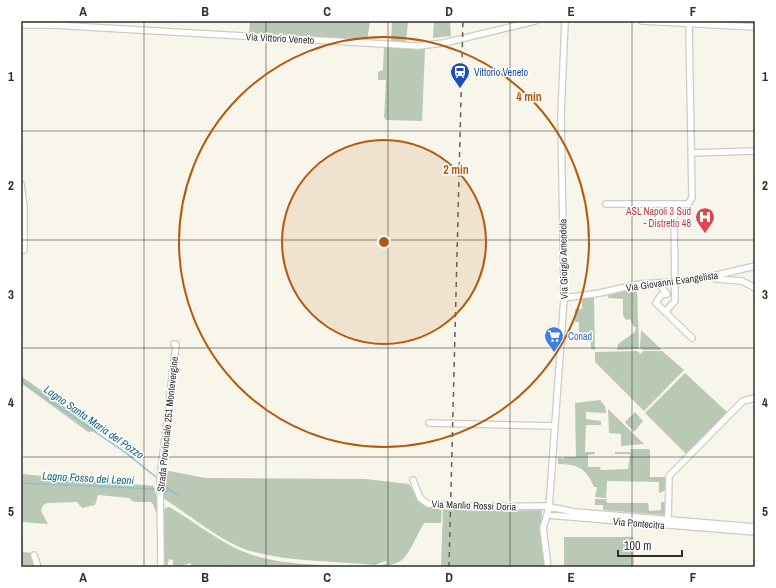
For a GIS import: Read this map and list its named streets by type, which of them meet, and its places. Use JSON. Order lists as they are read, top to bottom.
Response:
{
  "streets": {
    "street": [
      "Via Vittorio Veneto",
      "Via Giorgio Amendola",
      "Via Giovanni Evangelista",
      "Strada Provinciale 251 Montevergine",
      "Via Manlio Rossi Doria",
      "Via Pontecitra"
    ]
  },
  "crossings": [
    ["Via Giorgio Amendola", "Via Giovanni Evangelista"],
    ["Via Giorgio Amendola", "Via Manlio Rossi Doria"],
    ["Via Giorgio Amendola", "Via Pontecitra"],
    ["Via Manlio Rossi Doria", "Via Pontecitra"]
  ],
  "water": ["Lagno Santa Maria del Pozzo", "Lagno Fosso dei Leoni"],
  "places": {
    "station": ["Vittorio Veneto"],
    "hospital": ["ASL Napoli 3 Sud - Distretto 48"],
    "supermarket": ["Conad"]
  },
  "scale_bar": "100 m",
  "grid": {
    "columns": [
      "A",
      "B",
      "C",
      "D",
      "E",
      "F"
    ],
    "rows": [
      "1",
      "2",
      "3",
      "4",
      "5"
    ]
  },
  "rings": ["4 min", "2 min"]
}
